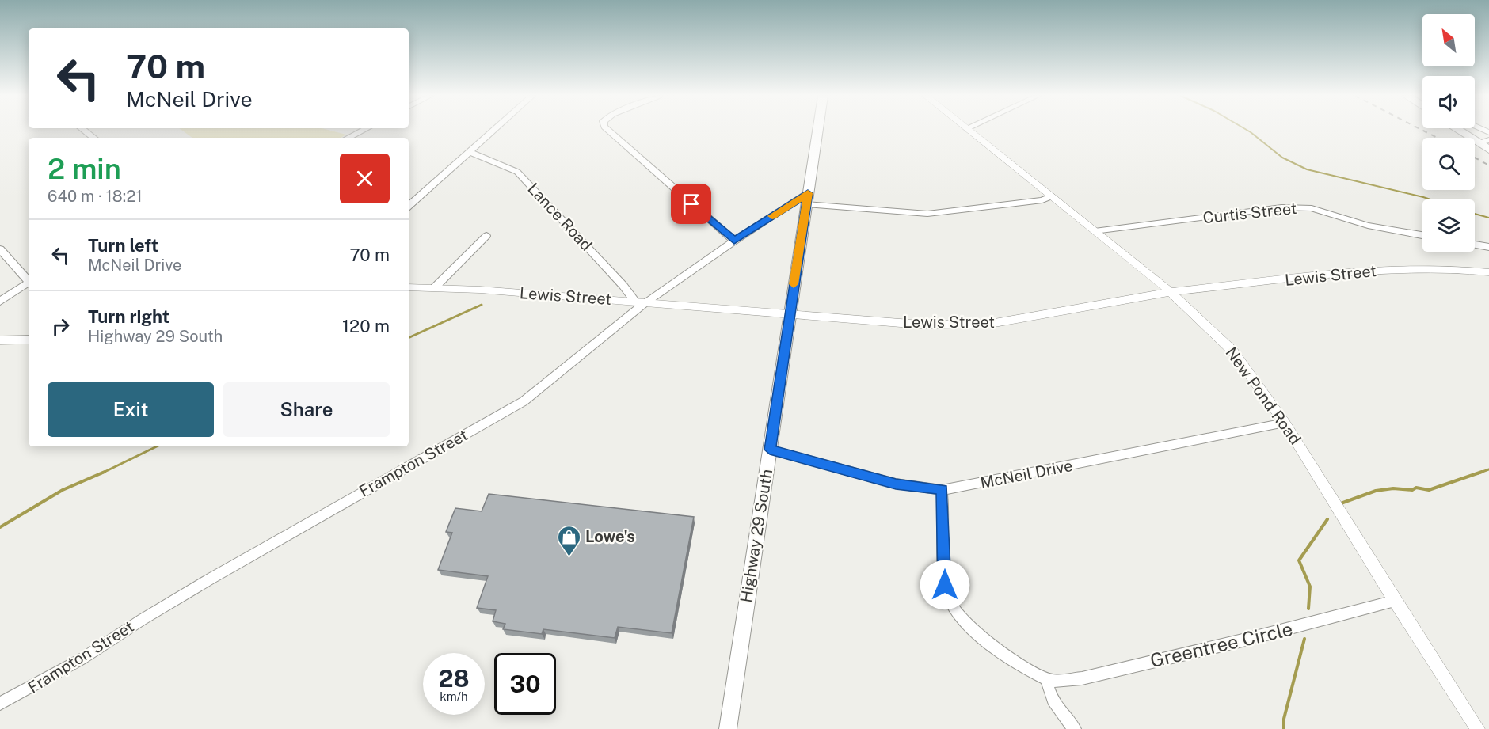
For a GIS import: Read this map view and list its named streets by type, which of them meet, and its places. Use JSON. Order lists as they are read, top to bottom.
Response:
{
  "streets": {
    "main road": ["Highway 29 South"],
    "street": [
      "Curtis Street",
      "Lance Road",
      "Lewis Street",
      "New Pond Road",
      "Frampton Street",
      "McNeil Drive",
      "Greentree Circle"
    ]
  },
  "crossings": [
    ["Curtis Street", "New Pond Road"],
    ["Lance Road", "Lewis Street"],
    ["Lance Road", "Frampton Street"],
    ["Lewis Street", "New Pond Road"],
    ["Lewis Street", "Frampton Street"],
    ["Lewis Street", "Highway 29 South"],
    ["New Pond Road", "McNeil Drive"],
    ["New Pond Road", "Greentree Circle"],
    ["Frampton Street", "Highway 29 South"],
    ["McNeil Drive", "Highway 29 South"]
  ],
  "places": {
    "shop": ["Lowe's"]
  },
  "north": "top left",
  "page": {
    "turn": ["70 m", "McNeil Drive"],
    "heading": ["2 min", "640 m · 18:21"],
    "list": [
      {
        "name": "Turn left",
        "note": "McNeil Drive",
        "value": "70 m"
      },
      {
        "name": "Turn right",
        "note": "Highway 29 South",
        "value": "120 m"
      }
    ],
    "buttons": ["Exit", "Share"],
    "speed": "28 km/h",
    "limit": "30"
  }
}
